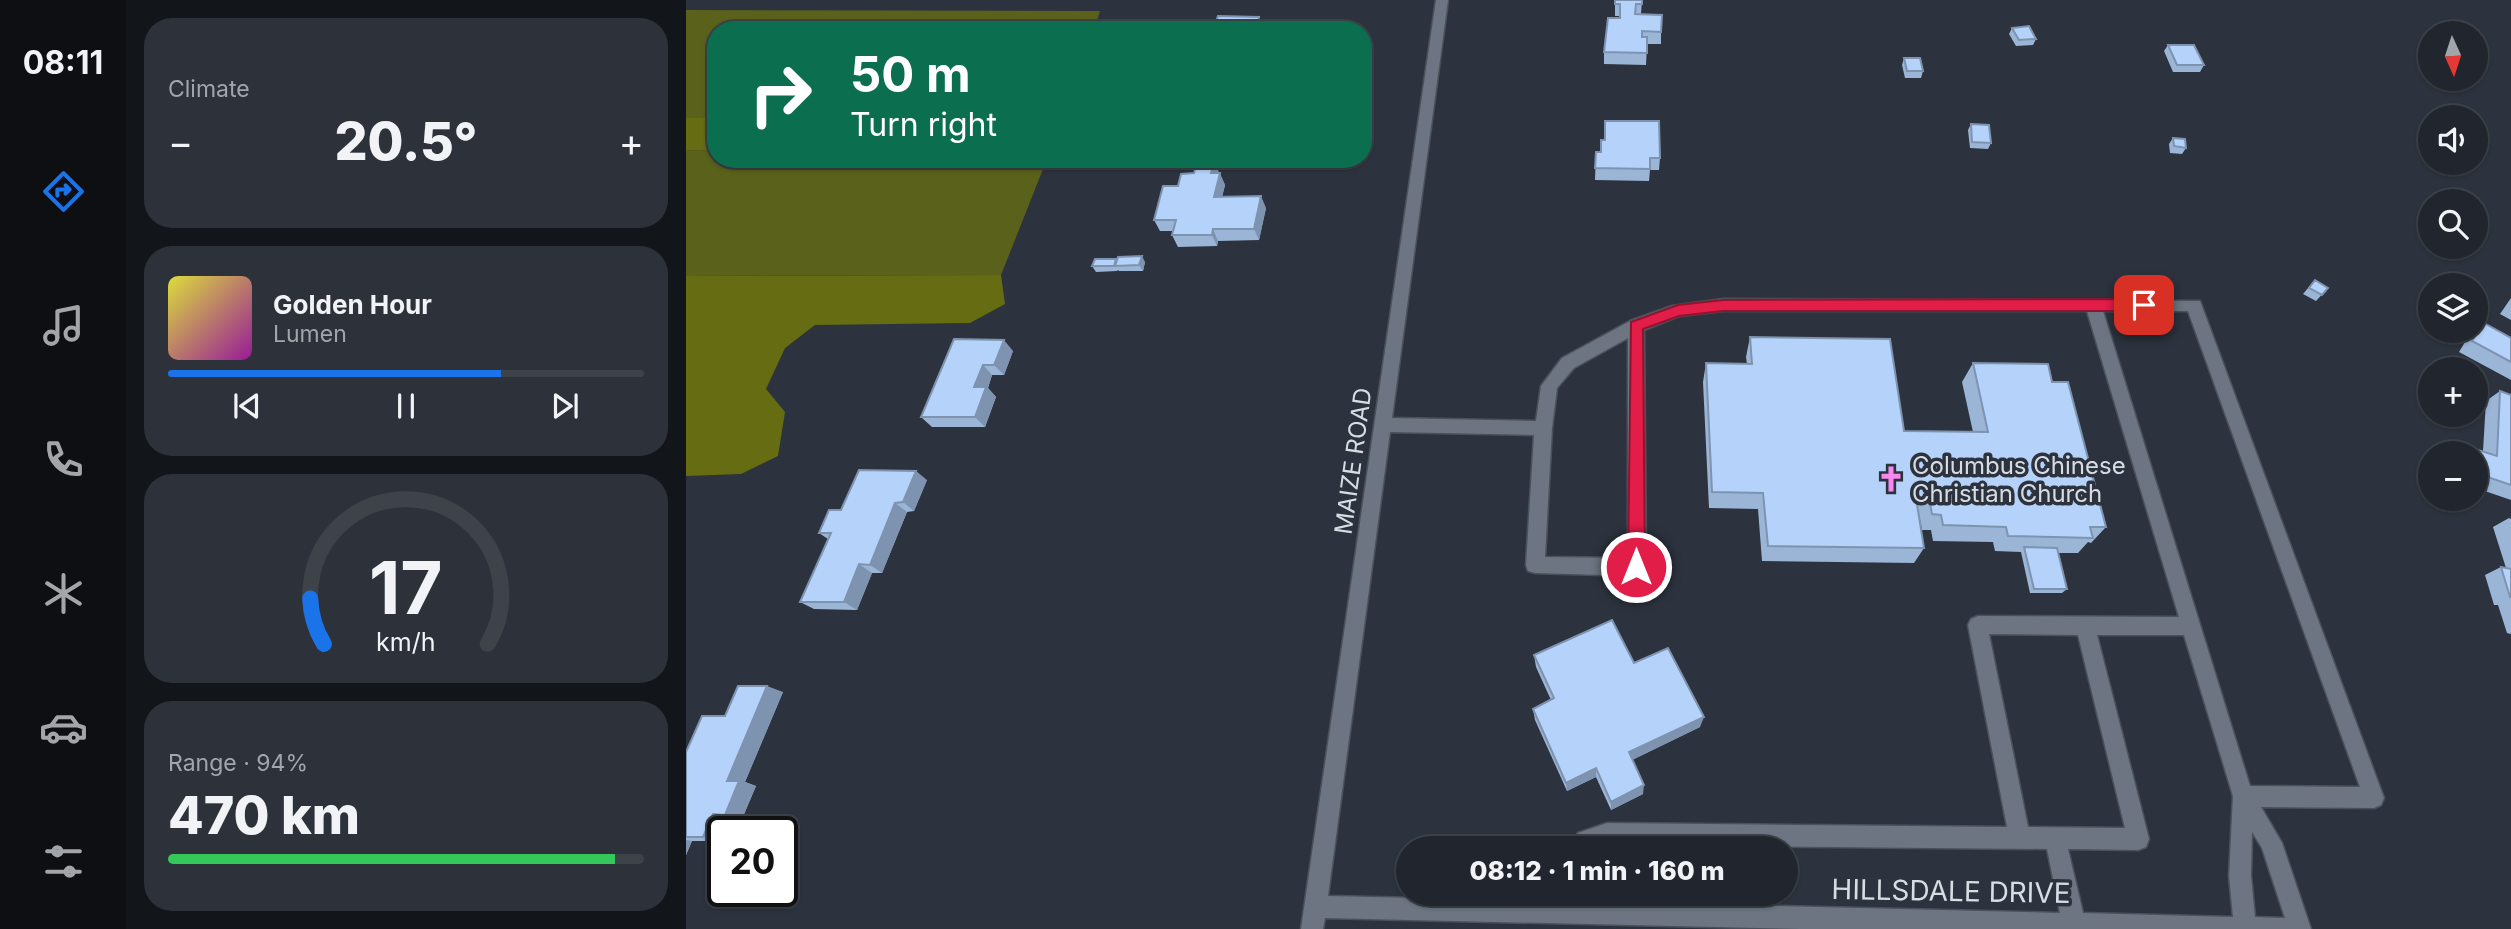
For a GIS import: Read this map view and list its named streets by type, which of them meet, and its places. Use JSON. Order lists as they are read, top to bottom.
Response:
{
  "streets": {
    "street": ["MAIZE ROAD", "HILLSDALE DRIVE"]
  },
  "crossings": [
    ["MAIZE ROAD", "HILLSDALE DRIVE"]
  ],
  "places": {
    "church": ["Columbus Chinese Christian Church"]
  },
  "north": "bottom",
  "page": {
    "tabs": "08:11",
    "tile": [
      "Climate",
      ["Range · 94%", "470 km"]
    ],
    "map_buttons": ["+", "−"],
    "turn": ["50 m", "Turn right"],
    "heat": ["−", "20.5°", "+"],
    "song": ["Golden Hour", "Lumen"],
    "limit": "20",
    "trip": "08:12 · 1 min · 160 m",
    "gauge": ["17", "km/h"]
  }
}
